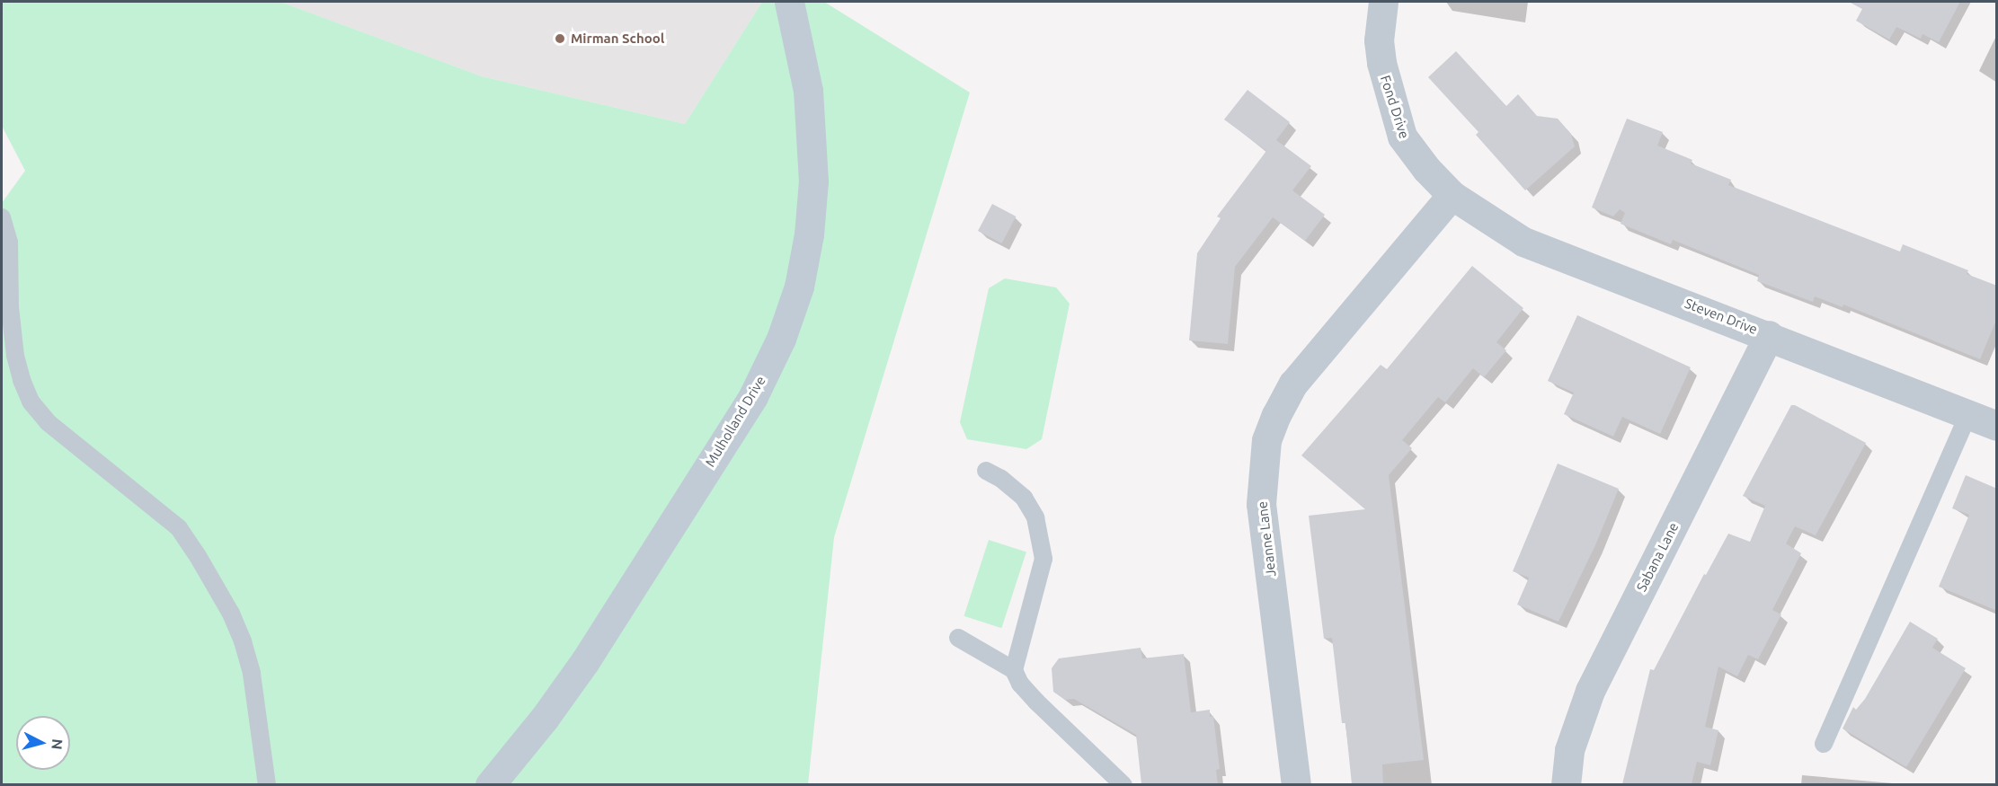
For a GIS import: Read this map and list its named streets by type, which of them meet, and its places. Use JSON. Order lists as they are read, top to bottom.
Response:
{
  "streets": {
    "main road": ["Mulholland Drive"],
    "street": [
      "Fond Drive",
      "Steven Drive",
      "Jeanne Lane",
      "Sabana Lane"
    ]
  },
  "crossings": [
    ["Fond Drive", "Steven Drive"],
    ["Fond Drive", "Jeanne Lane"],
    ["Steven Drive", "Jeanne Lane"],
    ["Steven Drive", "Sabana Lane"]
  ],
  "places": ["Mirman School"],
  "north": "right"
}
